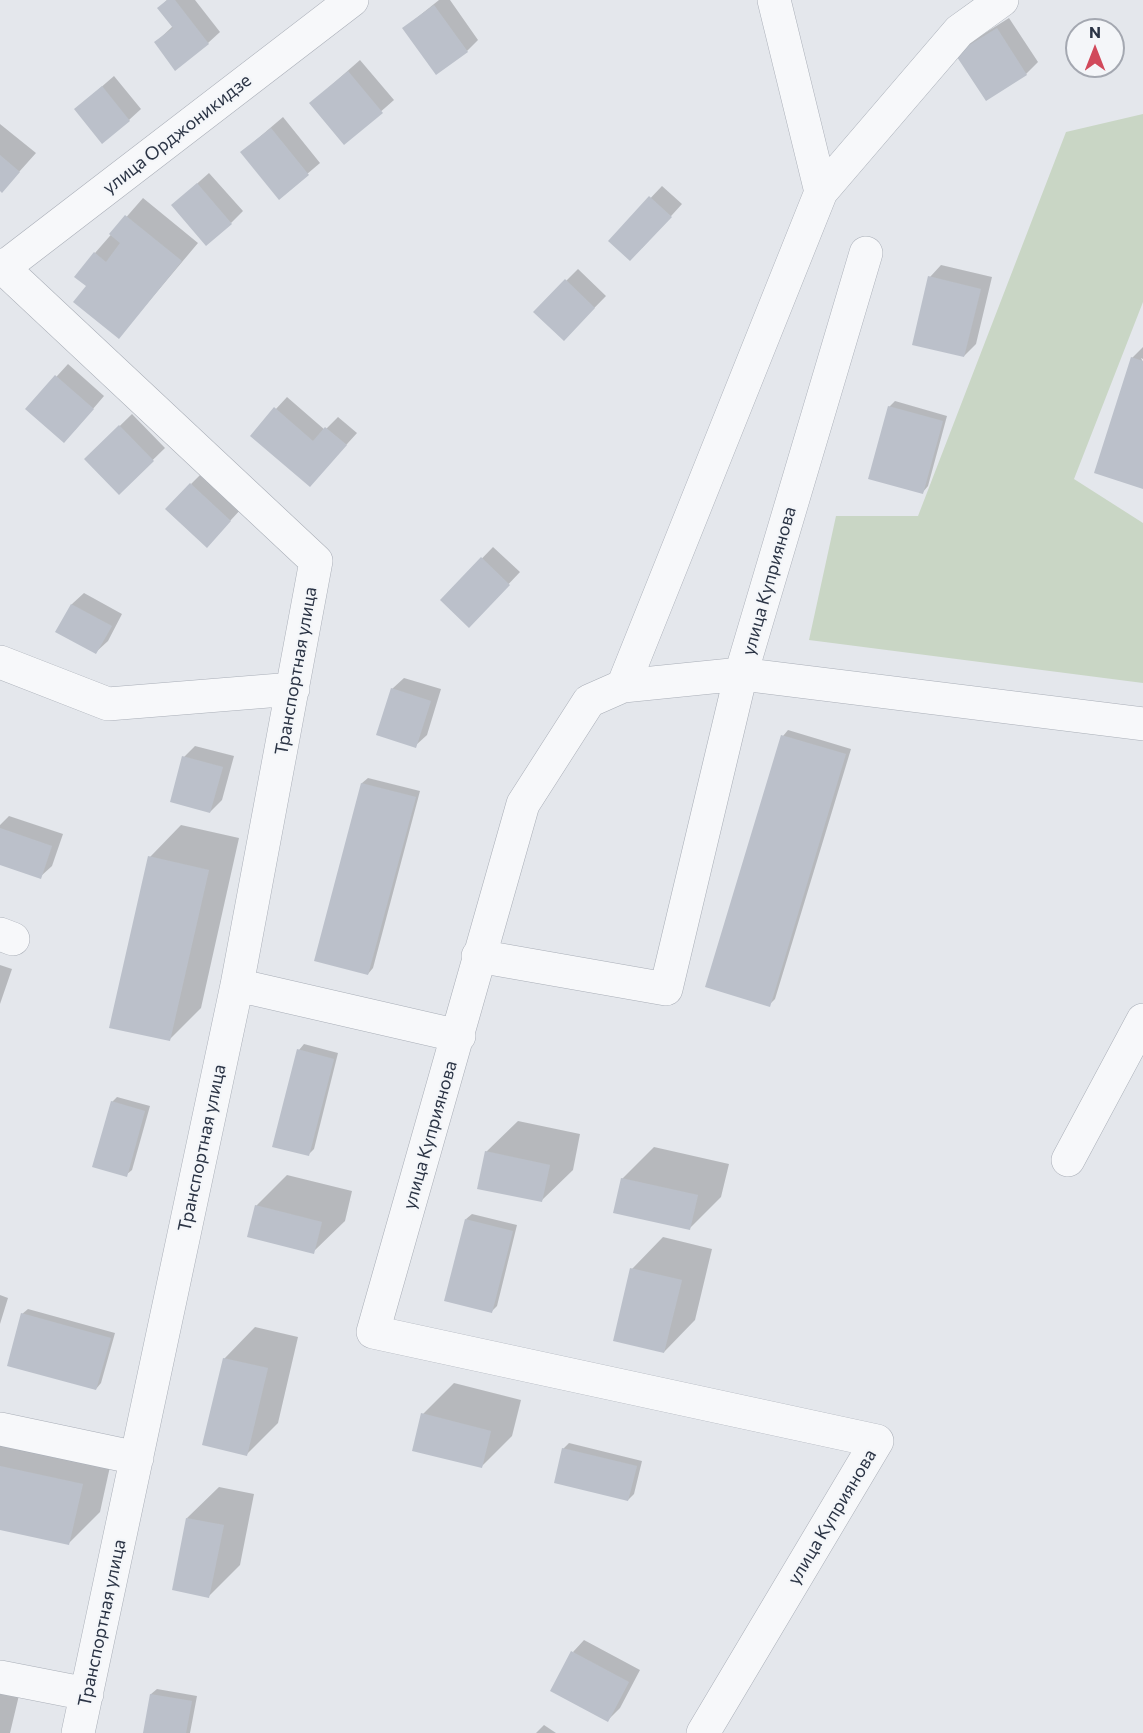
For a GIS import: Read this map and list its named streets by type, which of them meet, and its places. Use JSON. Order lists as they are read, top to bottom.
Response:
{
  "streets": {
    "street": ["улица Орджоникидзе", "улица Куприянова", "Транспортная улица"]
  },
  "crossings": [
    ["улица Орджоникидзе", "Транспортная улица"]
  ],
  "north": "top"
}
